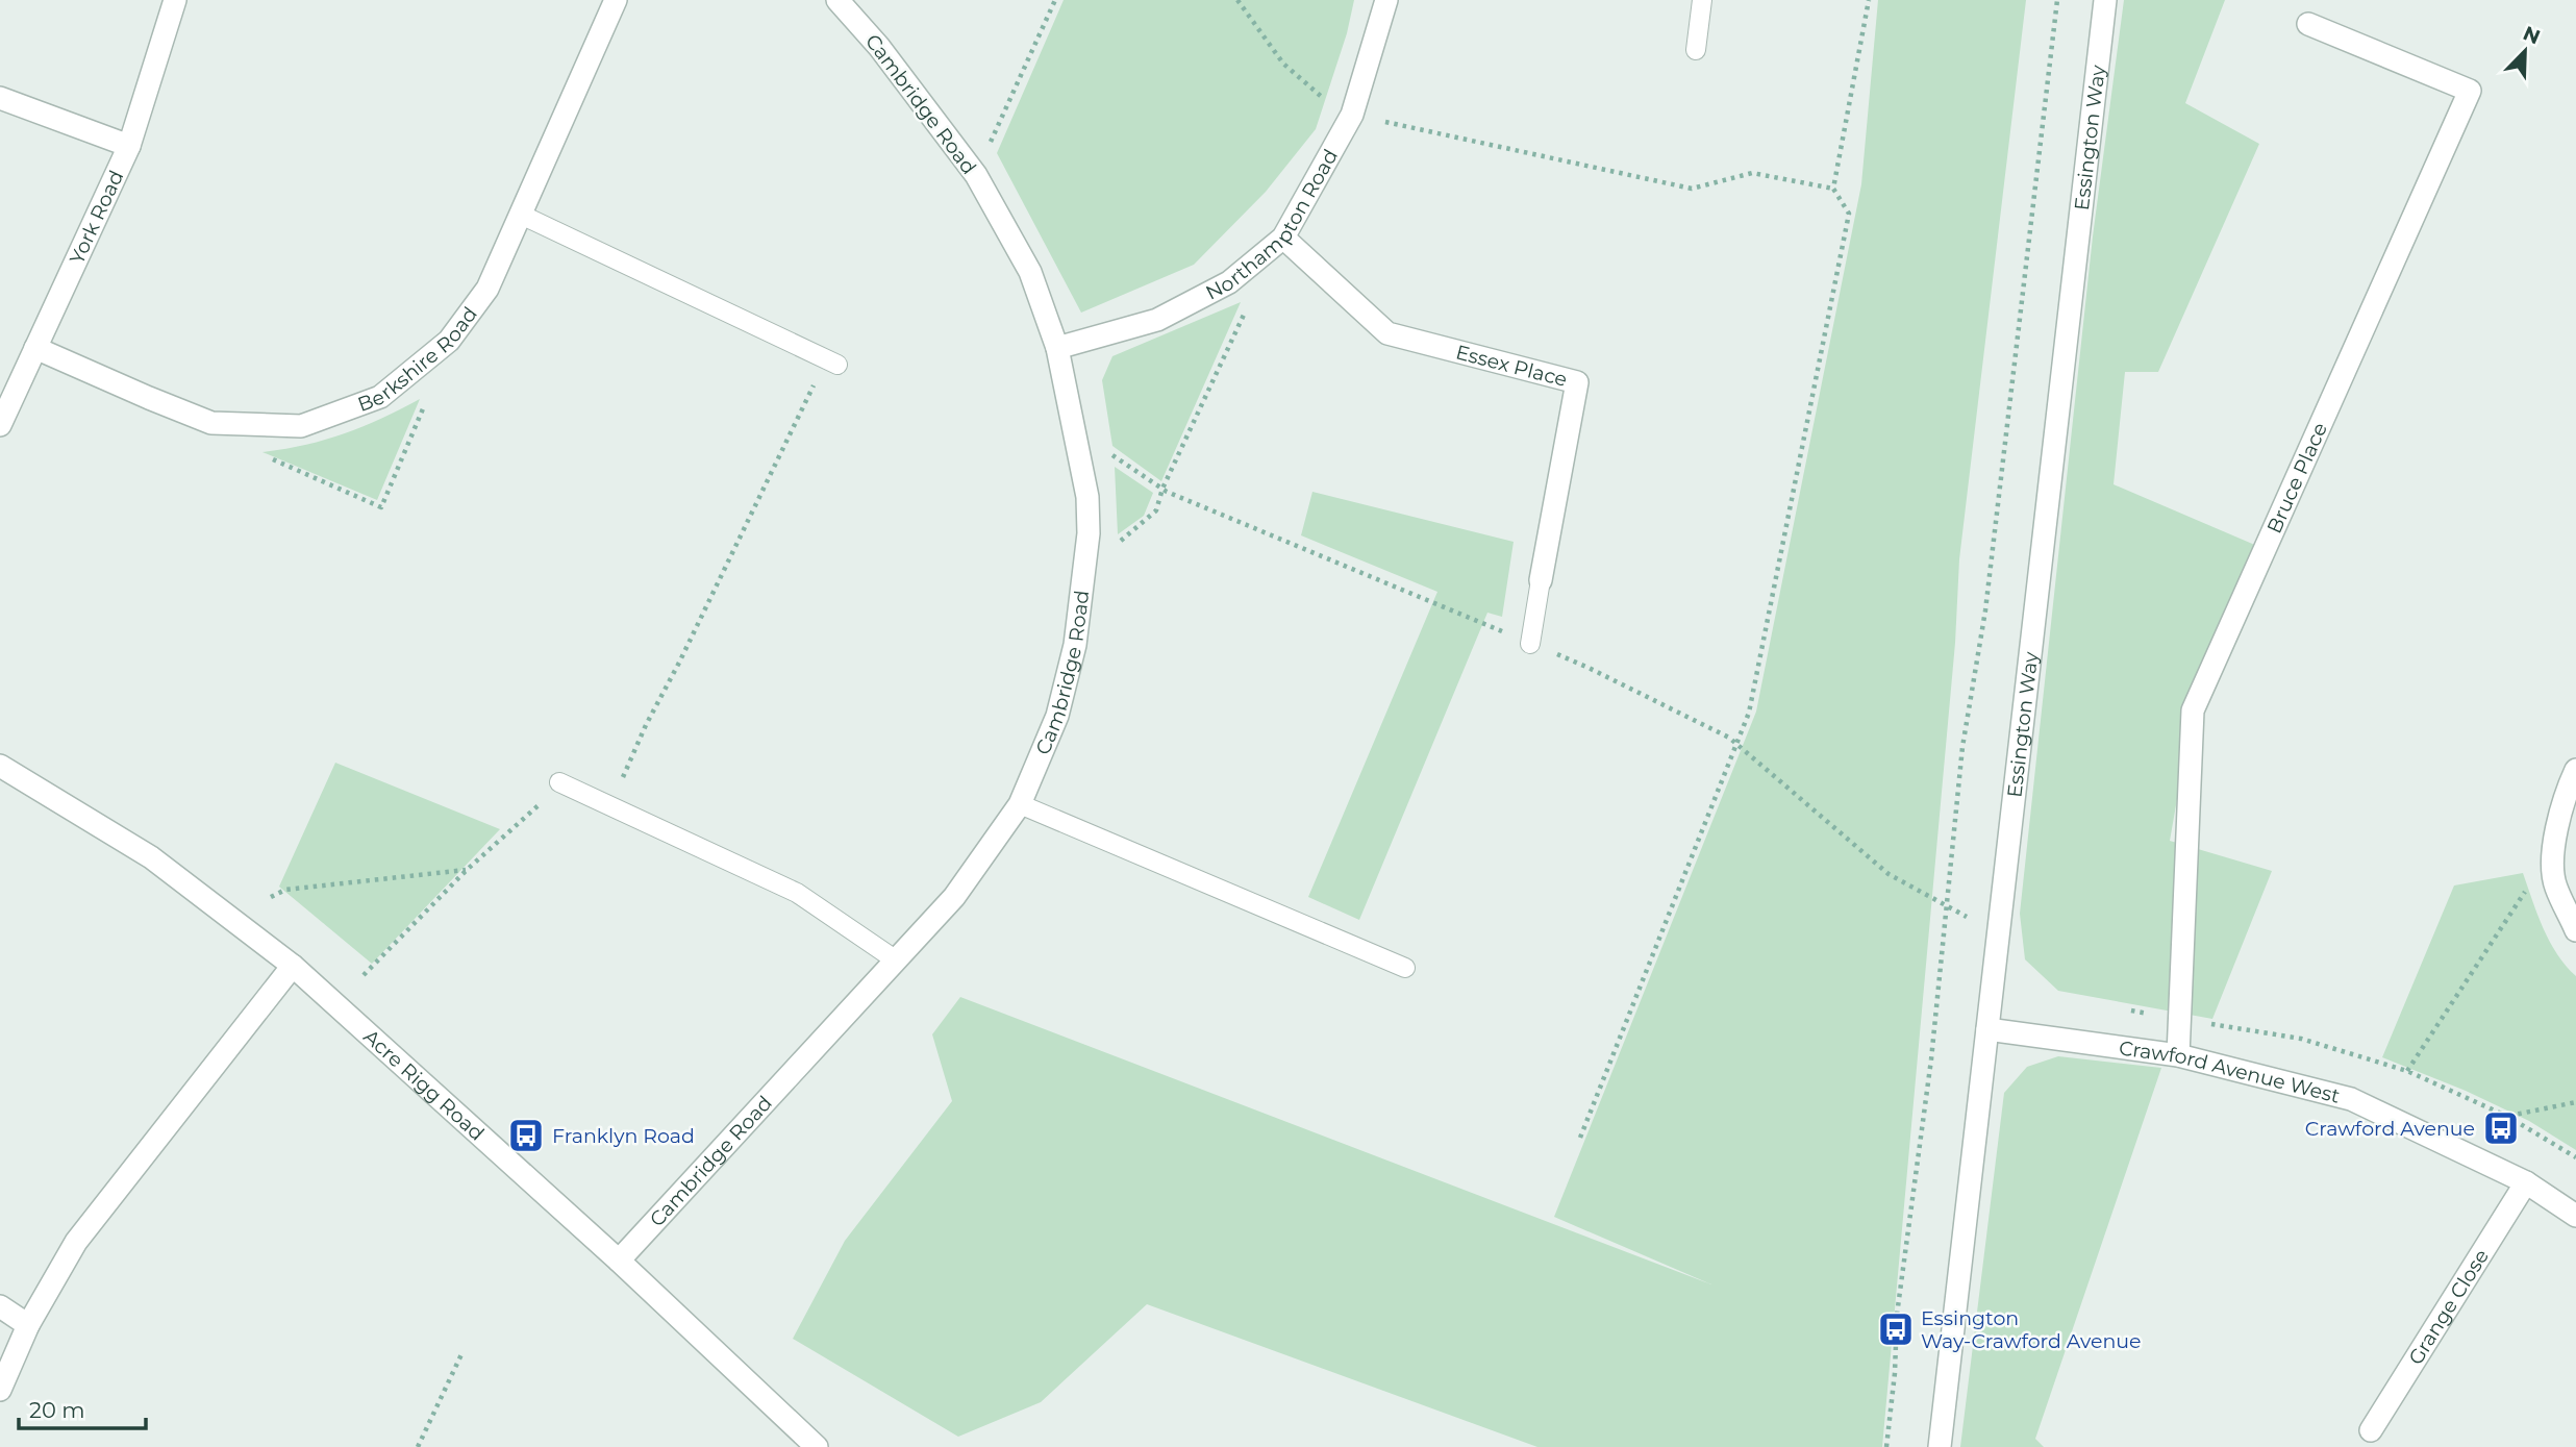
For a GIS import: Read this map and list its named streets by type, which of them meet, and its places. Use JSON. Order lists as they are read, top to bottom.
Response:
{
  "streets": {
    "street": [
      "Cambridge Road",
      "Essington Way",
      "York Road",
      "Northampton Road",
      "Berkshire Road",
      "Essex Place",
      "Bruce Place",
      "Crawford Avenue West",
      "Acre Rigg Road",
      "Grange Close"
    ]
  },
  "crossings": [
    ["Cambridge Road", "Northampton Road"],
    ["Cambridge Road", "Acre Rigg Road"],
    ["Essington Way", "Crawford Avenue West"],
    ["York Road", "Berkshire Road"],
    ["Northampton Road", "Essex Place"],
    ["Bruce Place", "Crawford Avenue West"],
    ["Crawford Avenue West", "Grange Close"]
  ],
  "places": {
    "bus stop": ["Crawford Avenue", "Franklyn Road", "Essington Way-Crawford Avenue"]
  },
  "scale_bar": "20 m",
  "north": "top right"
}
